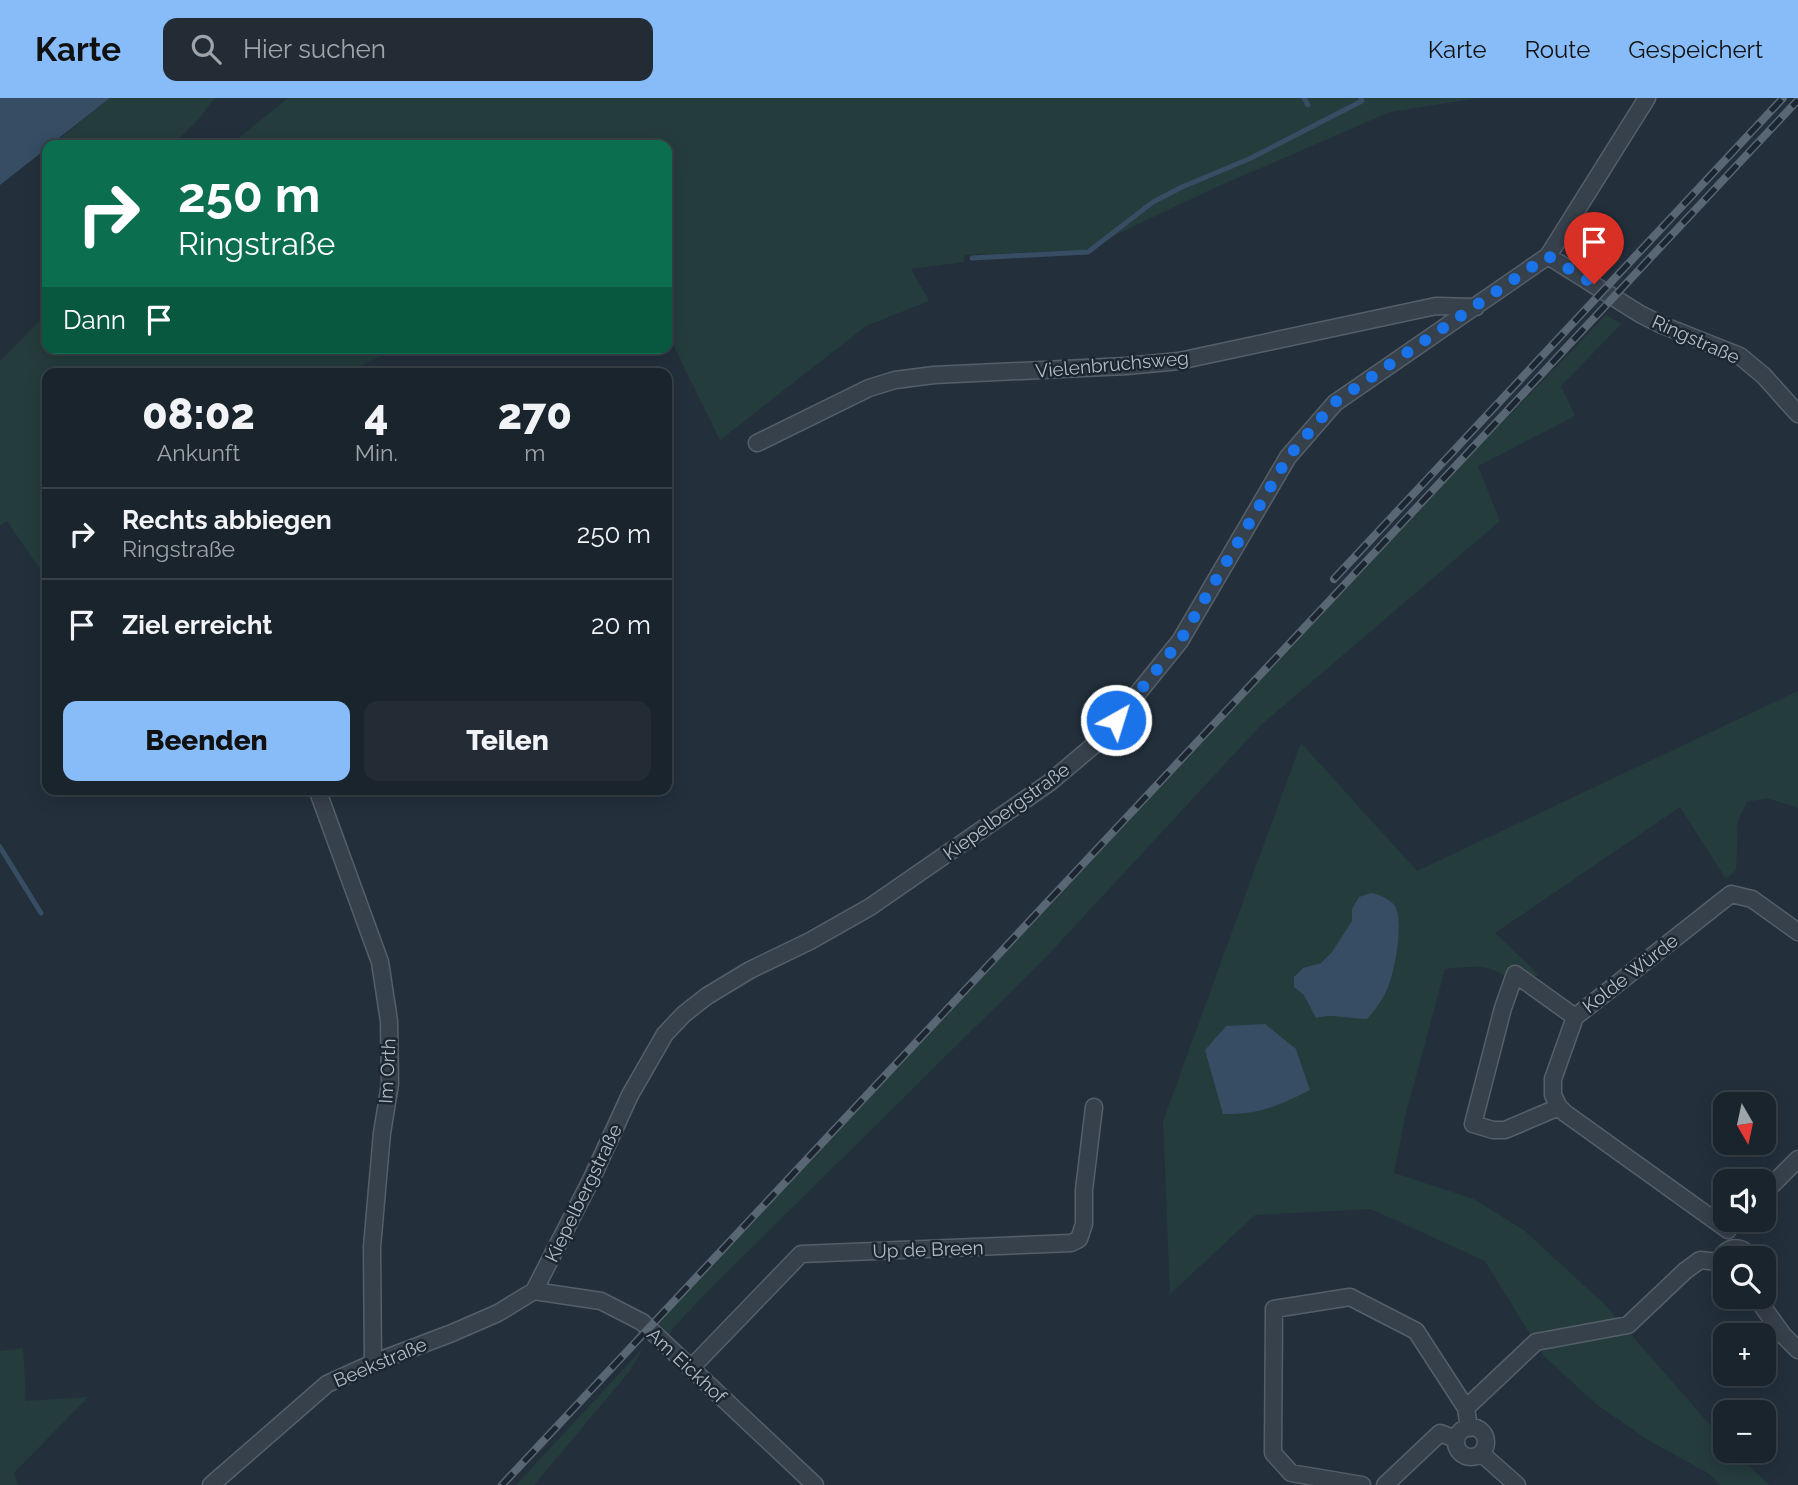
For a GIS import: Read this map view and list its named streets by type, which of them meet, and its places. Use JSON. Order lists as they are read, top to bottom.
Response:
{
  "streets": {
    "street": [
      "Ringstraße",
      "Vielenbruchsweg",
      "Kiepelbergstraße",
      "Kolde Würde",
      "Im Orth",
      "Up de Breen",
      "Beekstraße",
      "Am Eickhof"
    ]
  },
  "crossings": [
    ["Ringstraße", "Kiepelbergstraße"],
    ["Vielenbruchsweg", "Kiepelbergstraße"],
    ["Kiepelbergstraße", "Beekstraße"],
    ["Kiepelbergstraße", "Am Eickhof"],
    ["Im Orth", "Beekstraße"],
    ["Up de Breen", "Am Eickhof"],
    ["Beekstraße", "Am Eickhof"]
  ],
  "north": "bottom",
  "page": {
    "header": "Karte",
    "search": "Hier suchen",
    "nav": ["Karte", "Route", "Gespeichert"],
    "turn": ["250 m", "Ringstraße"],
    "then": "Dann",
    "eta": [
      "08:02",
      "Ankunft",
      "4",
      "Min.",
      "270",
      "m"
    ],
    "list": [
      {
        "name": "Rechts abbiegen",
        "note": "Ringstraße",
        "value": "250 m"
      },
      {
        "name": "Ziel erreicht",
        "value": "20 m"
      }
    ],
    "buttons": ["Beenden", "Teilen"],
    "map_buttons": ["+", "−"]
  }
}
